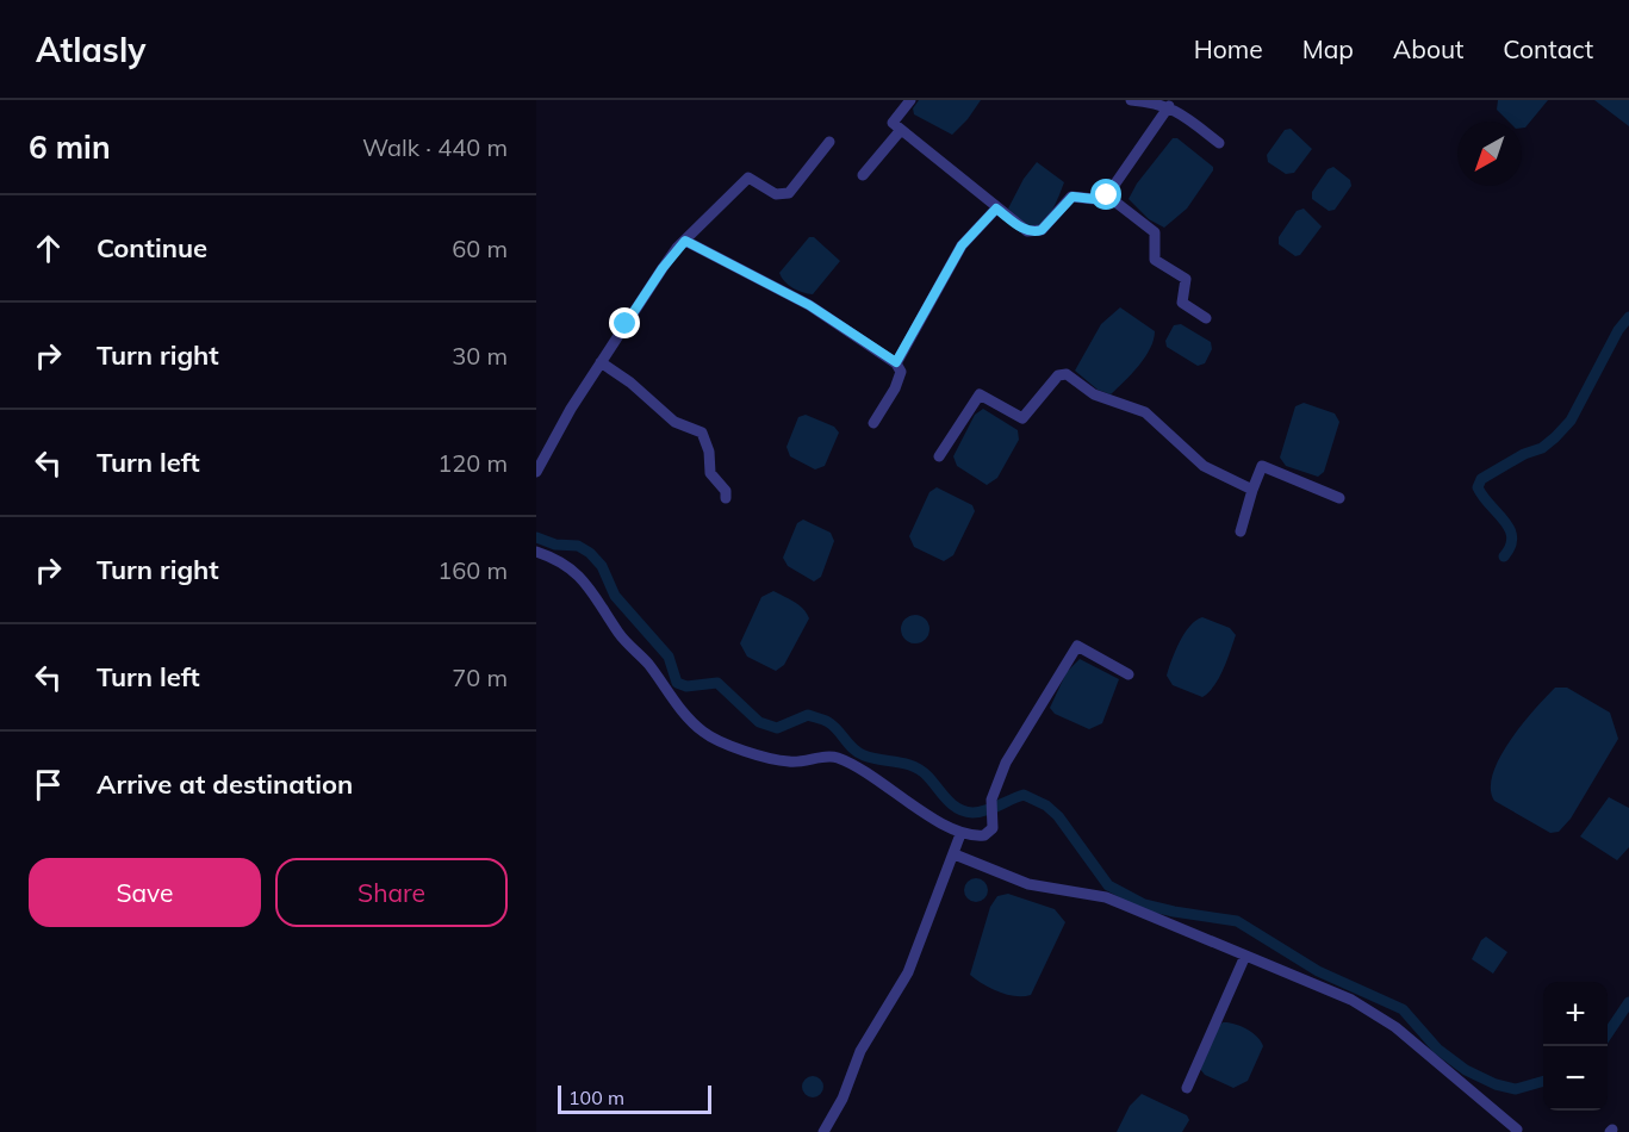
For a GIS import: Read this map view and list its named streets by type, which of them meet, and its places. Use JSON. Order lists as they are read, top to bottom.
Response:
{
  "scale_bar": "100 m",
  "north": "bottom left",
  "page": {
    "header": "Atlasly",
    "nav": [
      "Home",
      "Map",
      "About",
      "Contact"
    ],
    "heading": ["6 min", "Walk · 440 m"],
    "list": [
      ["Continue", "60 m"],
      ["Turn right", "30 m"],
      ["Turn left", "120 m"],
      ["Turn right", "160 m"],
      ["Turn left", "70 m"],
      "Arrive at destination"
    ],
    "buttons": ["Save", "Share"],
    "map_buttons": ["+", "−"],
    "scale": "100 m"
  }
}
